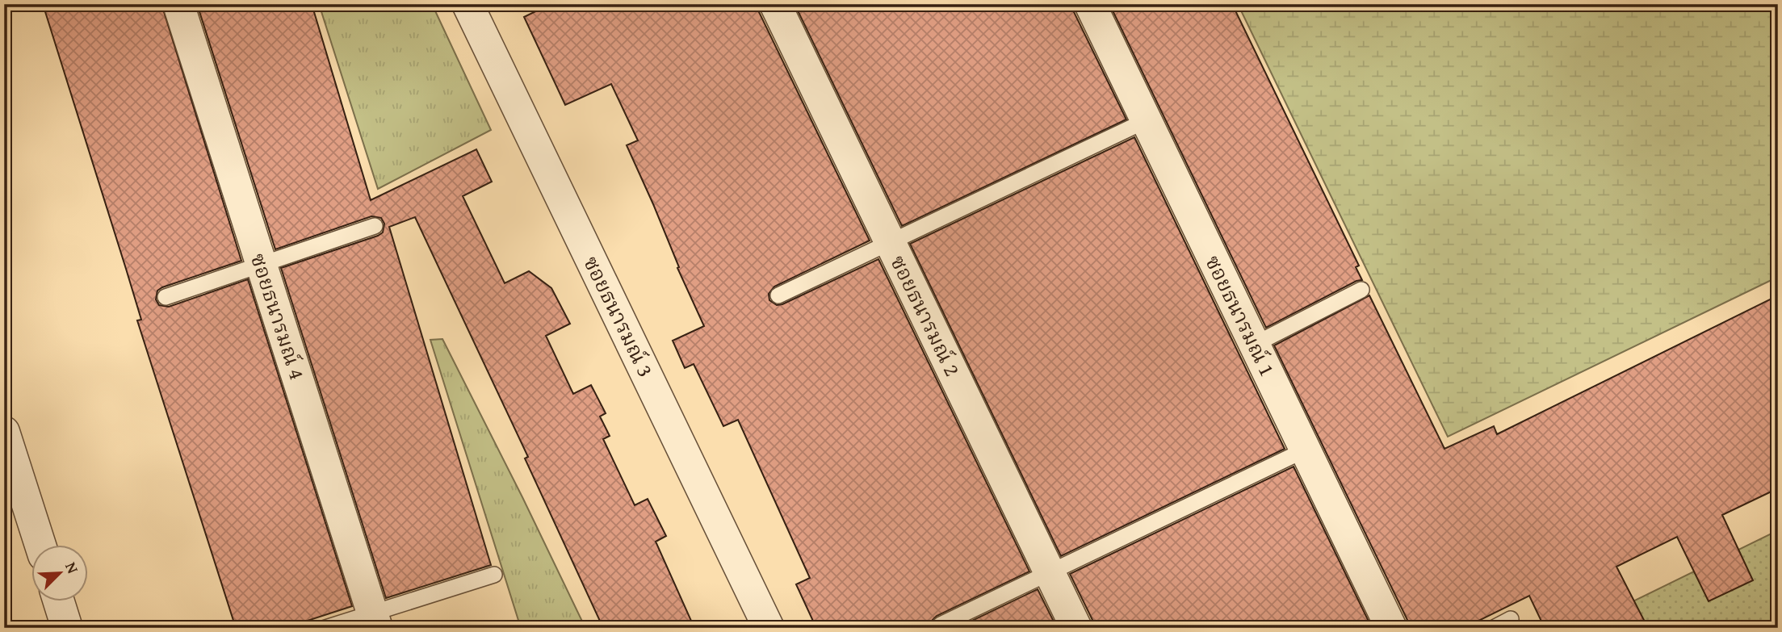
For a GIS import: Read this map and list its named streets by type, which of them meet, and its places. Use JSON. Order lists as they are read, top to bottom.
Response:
{
  "streets": {
    "street": [
      "ซอยธนารมณ์ 2",
      "ซอยธนารมณ์ 1",
      "ซอยธนารมณ์ 4",
      "ซอยธนารมณ์ 3"
    ]
  },
  "north": "top right"
}
